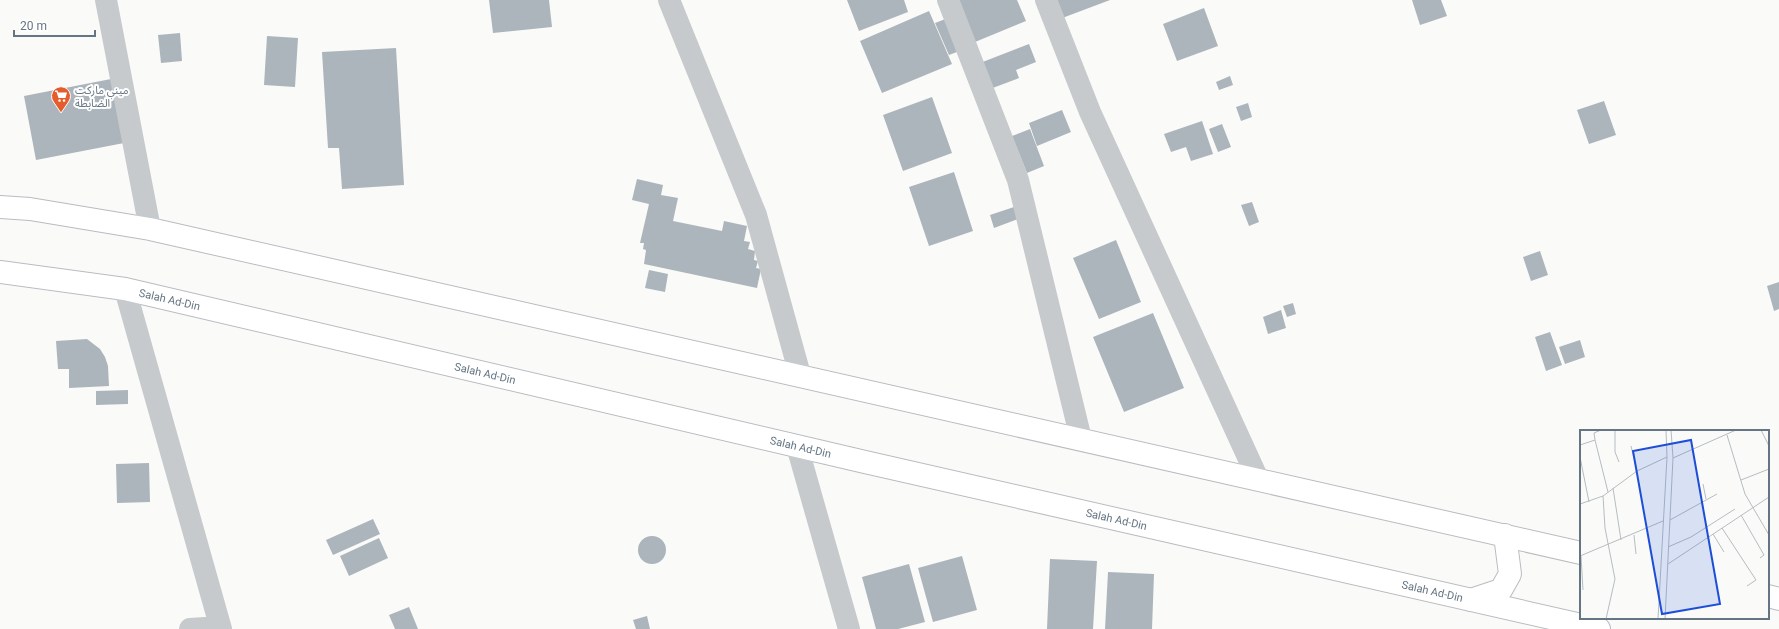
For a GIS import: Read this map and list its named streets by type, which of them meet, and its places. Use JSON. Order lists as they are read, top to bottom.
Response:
{
  "streets": {
    "highway": ["Salah Ad-Din"]
  },
  "places": {
    "supermarket": ["ميني ماركت الضابطة"]
  },
  "scale_bar": "20 m"
}
